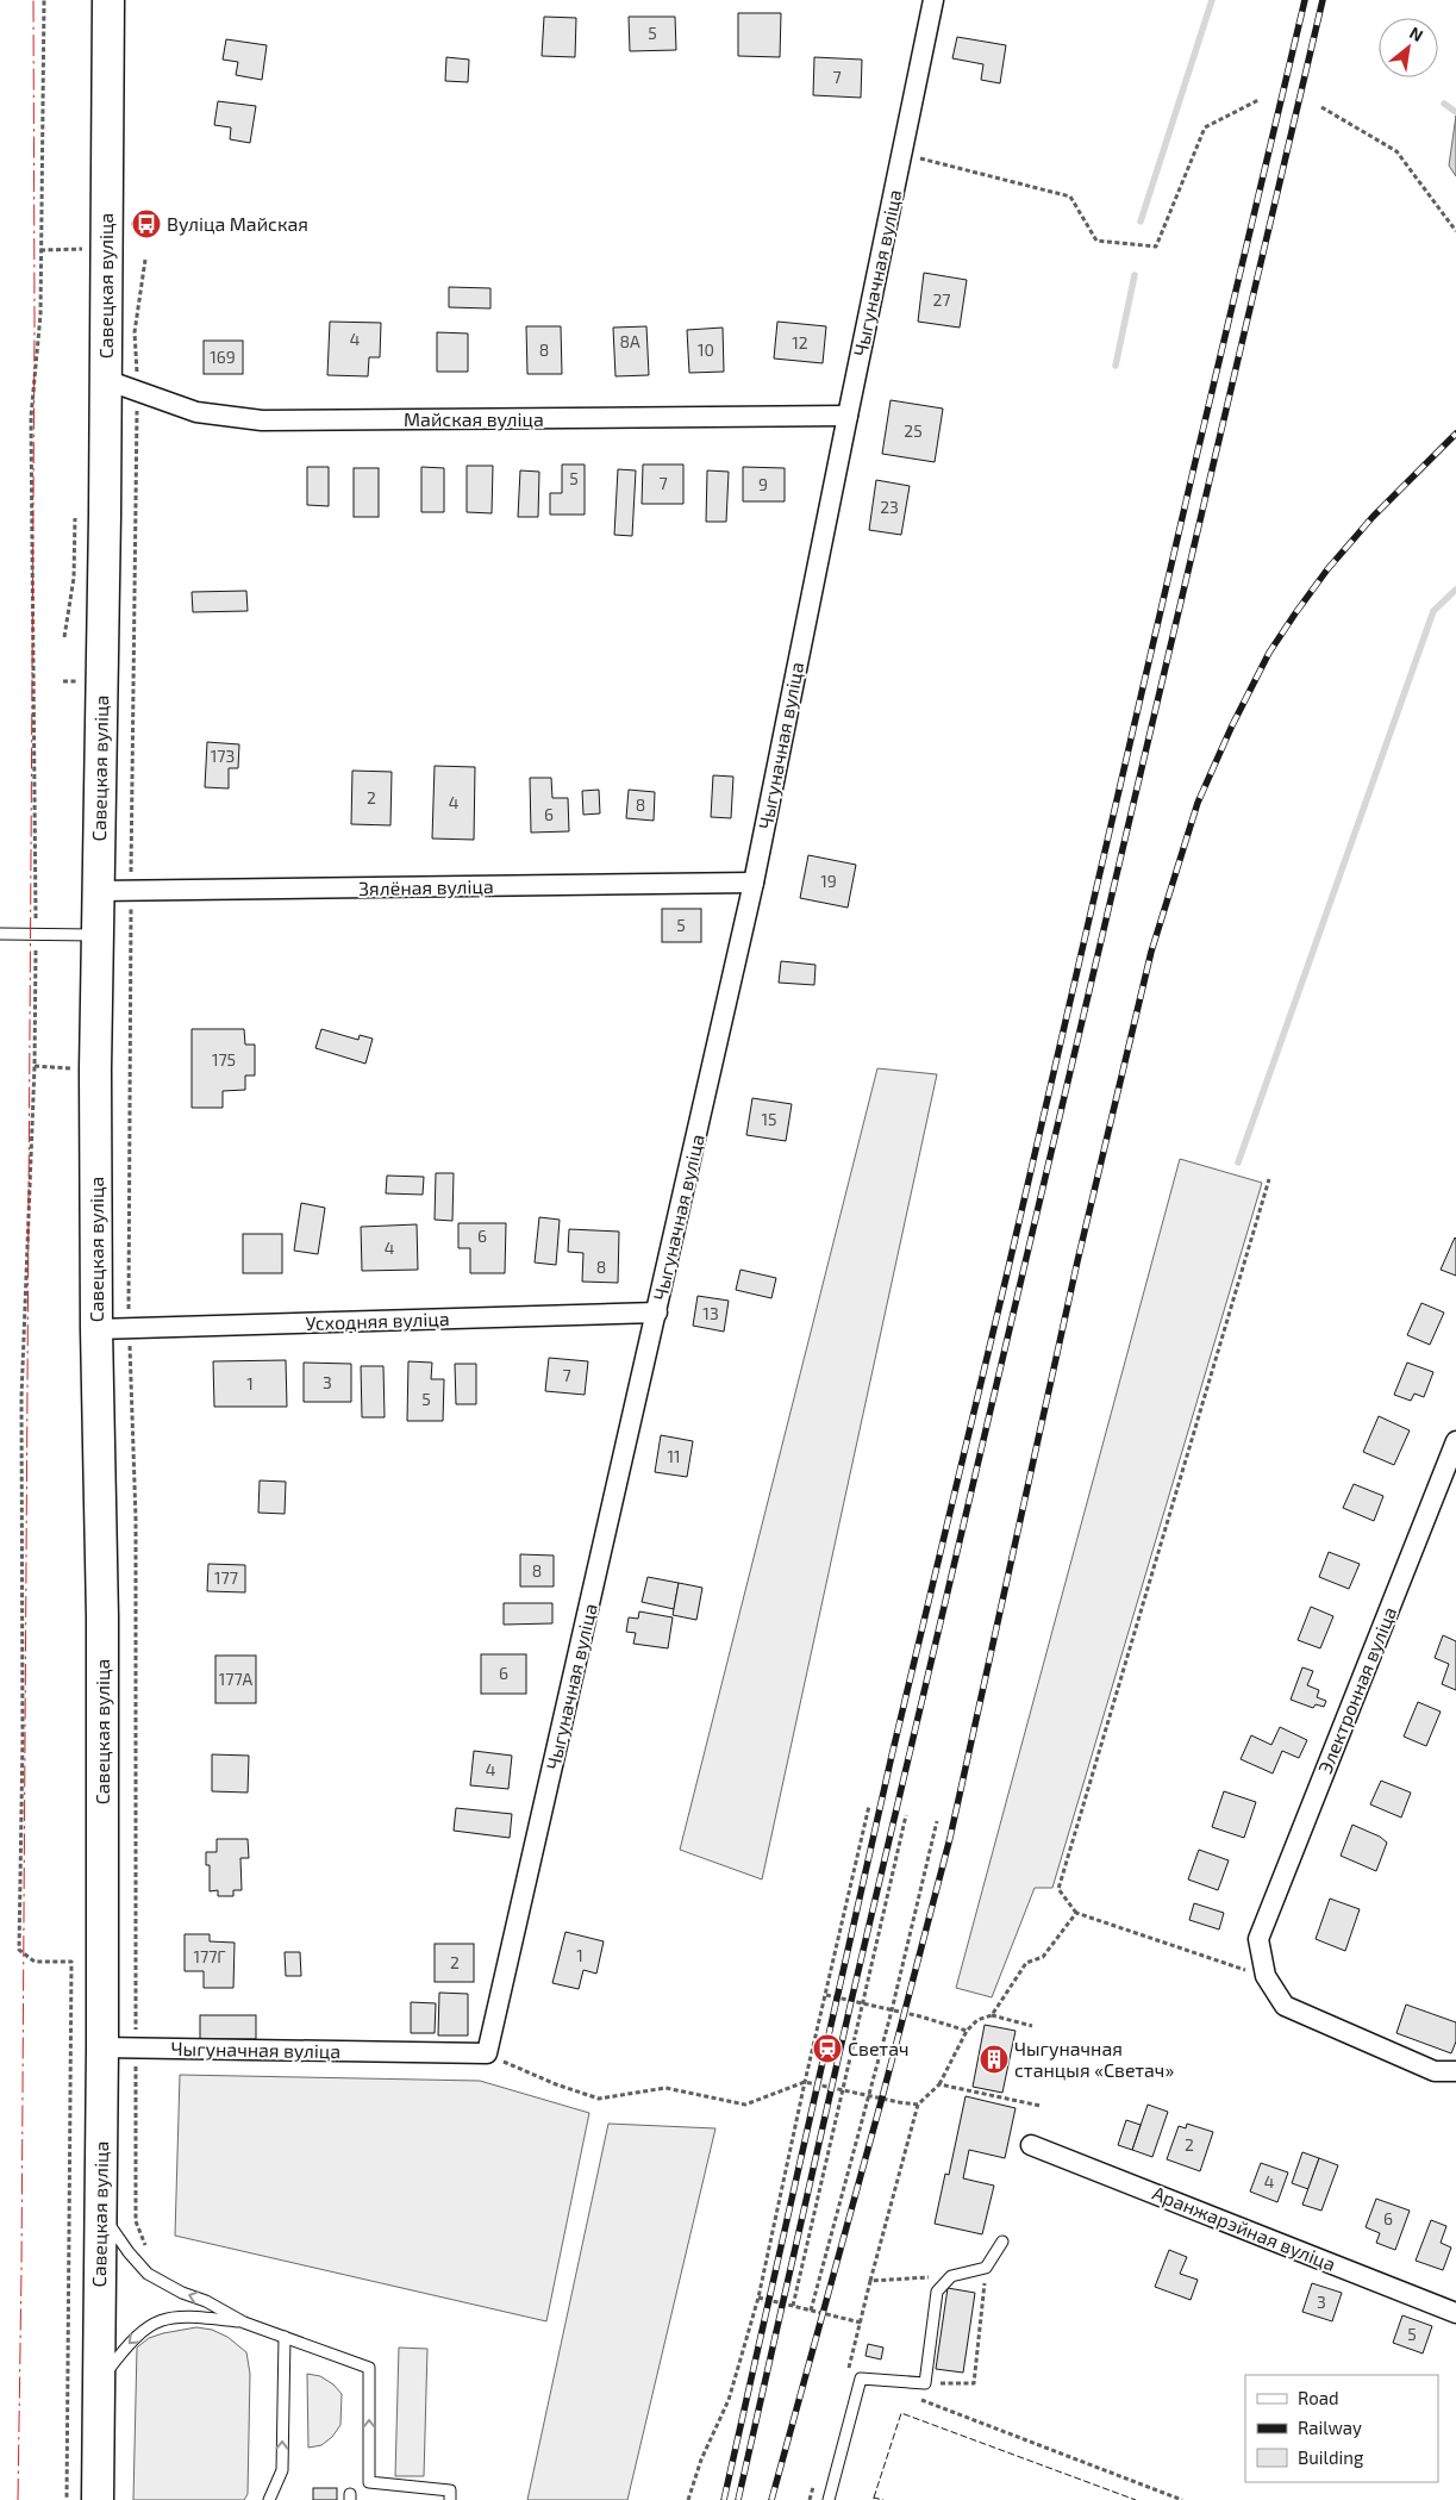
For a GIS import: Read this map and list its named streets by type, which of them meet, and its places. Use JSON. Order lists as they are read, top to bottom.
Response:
{
  "streets": {
    "main road": ["Савецкая вуліца"],
    "street": [
      "Чыгуначная вуліца",
      "Майская вуліца",
      "Зялёная вуліца",
      "Усходняя вуліца",
      "Электронная вуліца",
      "Аранжарэйная вуліца"
    ]
  },
  "crossings": [
    ["Чыгуначная вуліца", "Савецкая вуліца"],
    ["Чыгуначная вуліца", "Майская вуліца"],
    ["Чыгуначная вуліца", "Зялёная вуліца"],
    ["Чыгуначная вуліца", "Усходняя вуліца"],
    ["Савецкая вуліца", "Майская вуліца"],
    ["Савецкая вуліца", "Зялёная вуліца"],
    ["Савецкая вуліца", "Усходняя вуліца"]
  ],
  "places": {
    "bus stop": ["Вуліца Майская"],
    "station": ["Светач"],
    "building": ["Чыгуначная станцыя «Светач»"]
  },
  "house_numbers": [
    "5",
    "7",
    "27",
    "4",
    "8А",
    "12",
    "8",
    "10",
    "169",
    "25",
    "5",
    "7",
    "9",
    "23",
    "173",
    "2",
    "4",
    "8",
    "6",
    "19",
    "5",
    "175",
    "15",
    "6",
    "4",
    "8",
    "13",
    "7",
    "3",
    "1",
    "5",
    "11",
    "8",
    "177",
    "6",
    "177А",
    "4",
    "1",
    "177Г",
    "2",
    "2",
    "4",
    "6",
    "3",
    "5"
  ],
  "legend": ["Road", "Railway", "Building"],
  "north": "top right"
}
